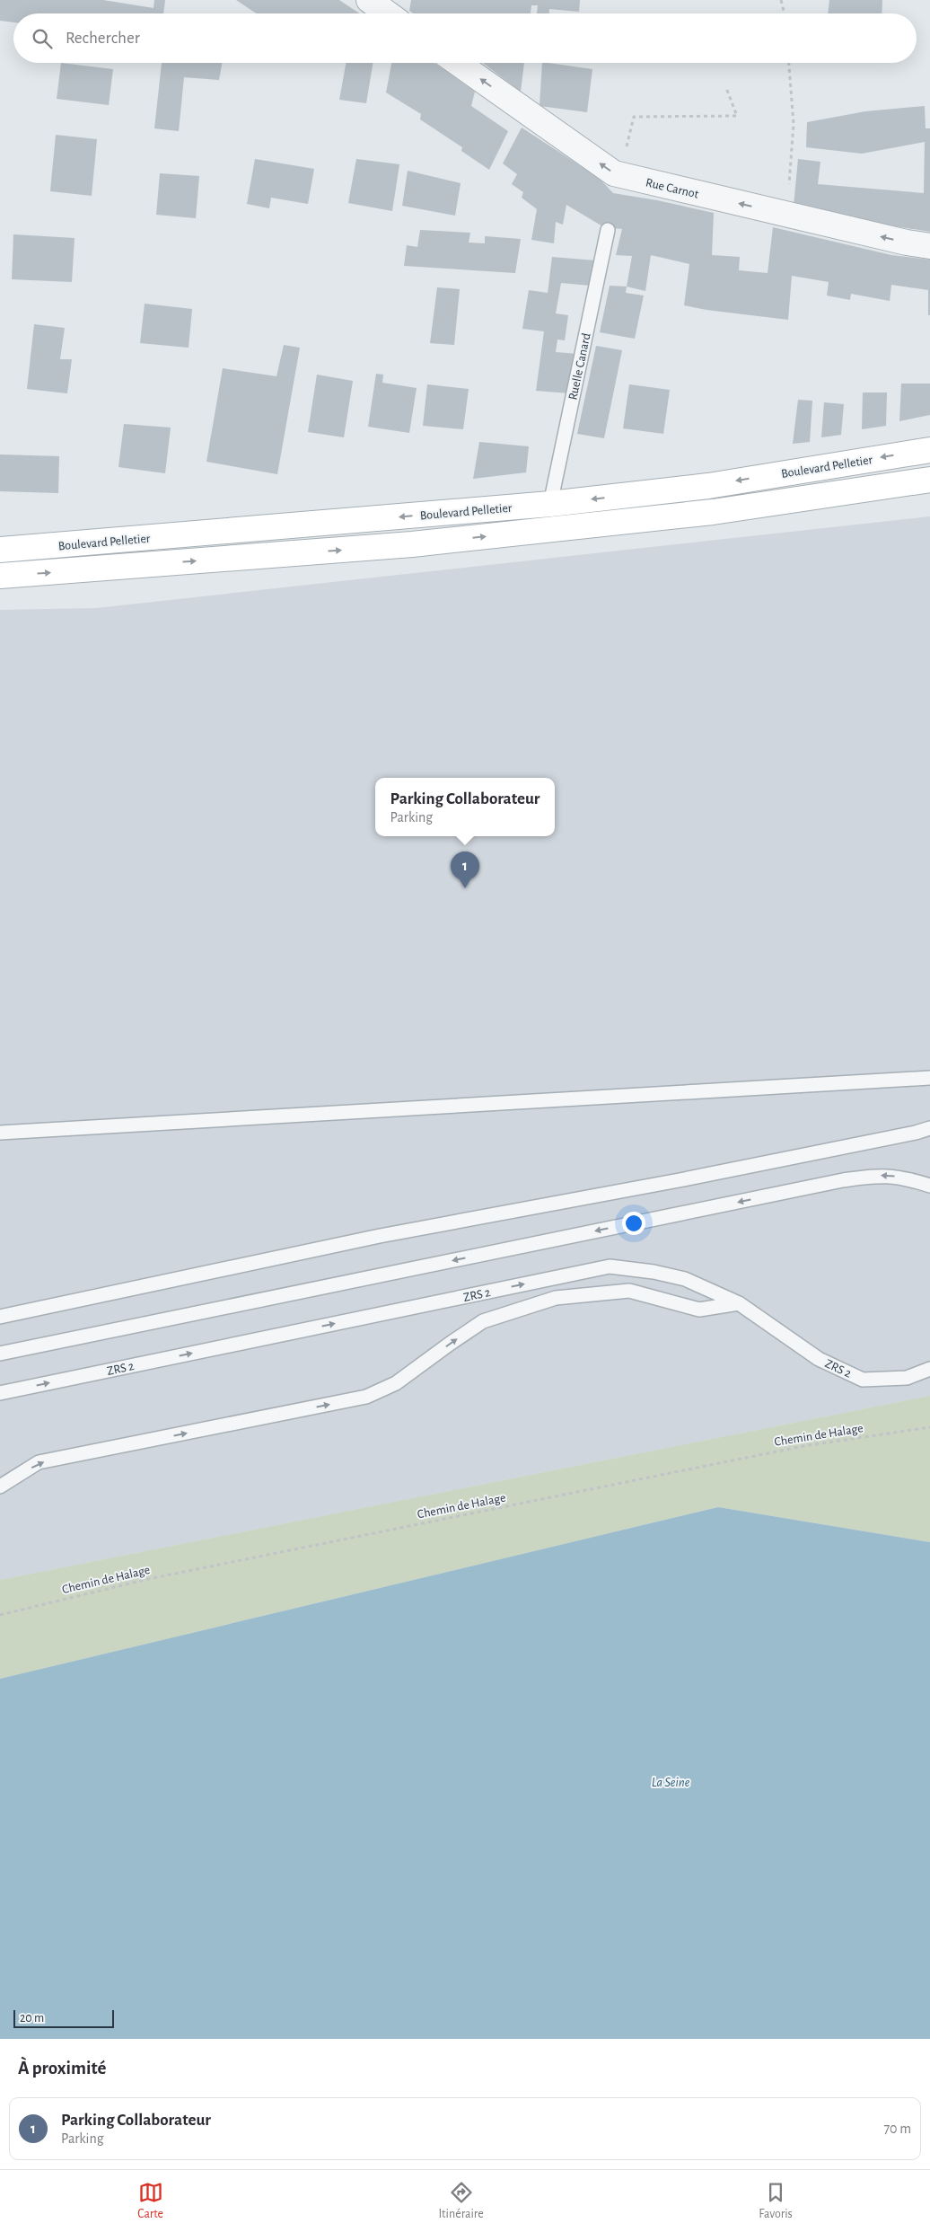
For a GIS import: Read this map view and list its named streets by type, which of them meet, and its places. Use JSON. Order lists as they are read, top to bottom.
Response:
{
  "streets": {
    "main road": ["Boulevard Pelletier"],
    "street": ["Rue Carnot"],
    "lane": ["Ruelle Canard", "ZRS 2"],
    "path": ["Chemin de Halage"]
  },
  "crossings": [
    ["Ruelle Canard", "Boulevard Pelletier"]
  ],
  "one_way": ["Rue Carnot"],
  "water": ["La Seine"],
  "scale_bar": "20 m",
  "page": {
    "search": "Rechercher",
    "popup": ["Parking Collaborateur", "Parking"],
    "pins": "1",
    "scale": "20 m",
    "heading": "À proximité",
    "list": [
      {
        "mark": "1",
        "name": "Parking Collaborateur",
        "note": "Parking",
        "value": "70 m"
      }
    ],
    "nav": ["Carte", "Itinéraire", "Favoris"]
  }
}
